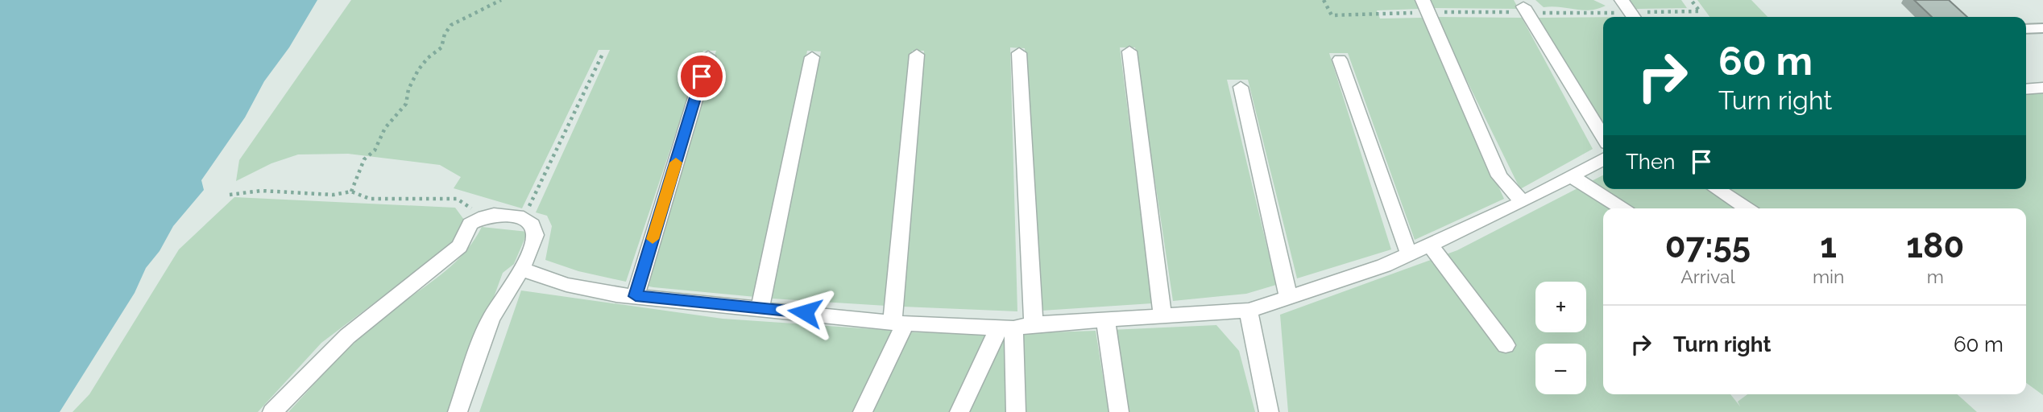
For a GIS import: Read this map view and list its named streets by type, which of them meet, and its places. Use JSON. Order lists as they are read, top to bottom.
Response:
{
  "page": {
    "turn": ["60 m", "Turn right"],
    "then": "Then",
    "eta": [
      "07:55",
      "Arrival",
      "1",
      "min",
      "180",
      "m"
    ],
    "map_buttons": ["+", "−"],
    "list": [
      {
        "name": "Turn right",
        "value": "60 m"
      }
    ]
  }
}
